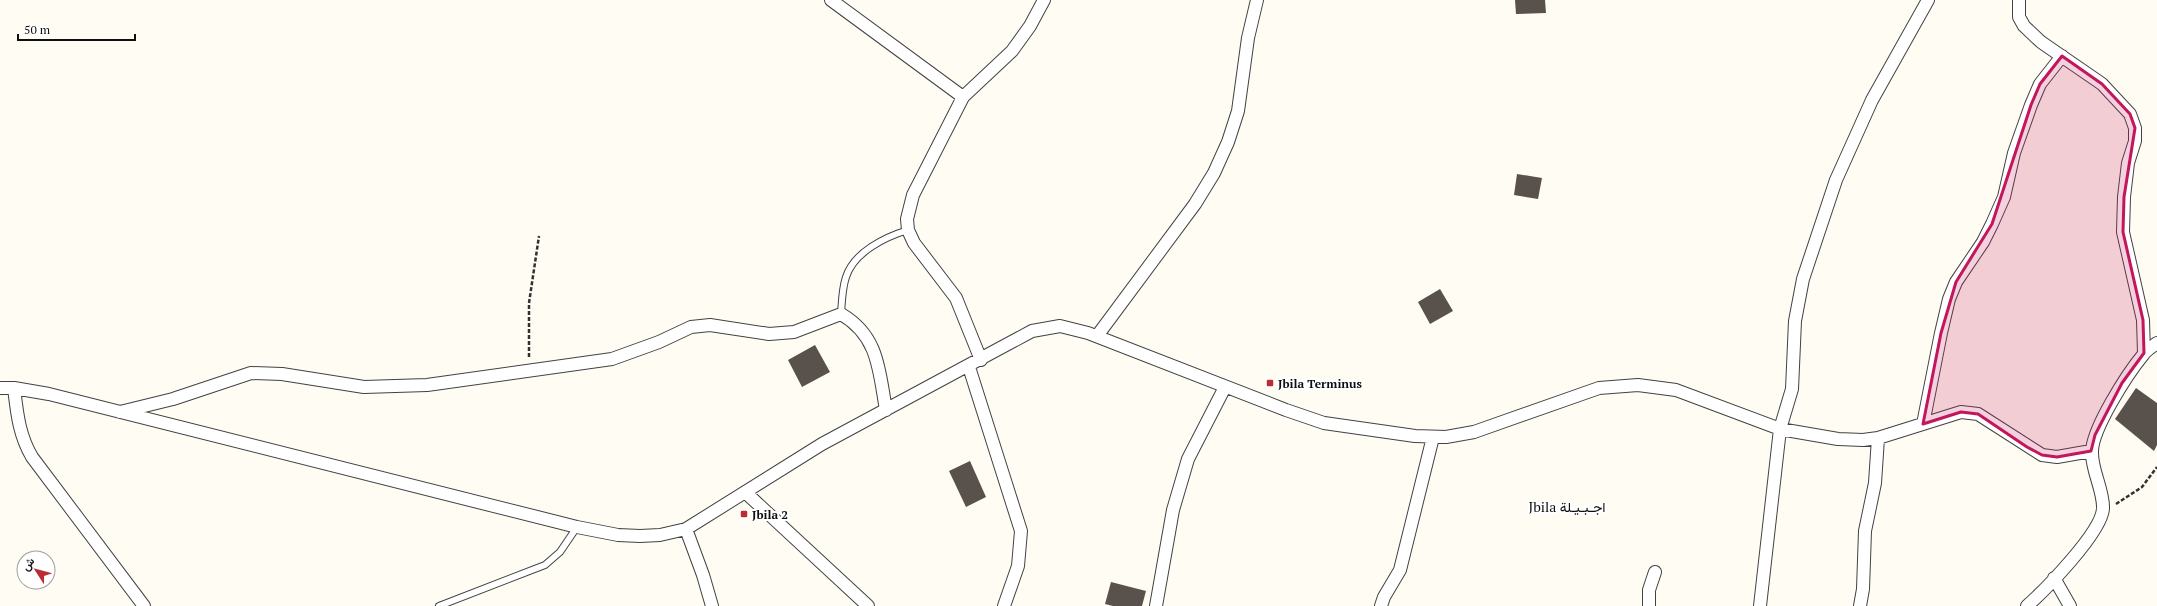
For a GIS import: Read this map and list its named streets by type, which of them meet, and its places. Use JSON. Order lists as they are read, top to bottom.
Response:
{
  "districts": ["Jbila اجـبـيـلة"],
  "places": {
    "transit": ["Jbila Terminus", "Jbila 2"]
  },
  "scale_bar": "50 m",
  "north": "top left"
}
